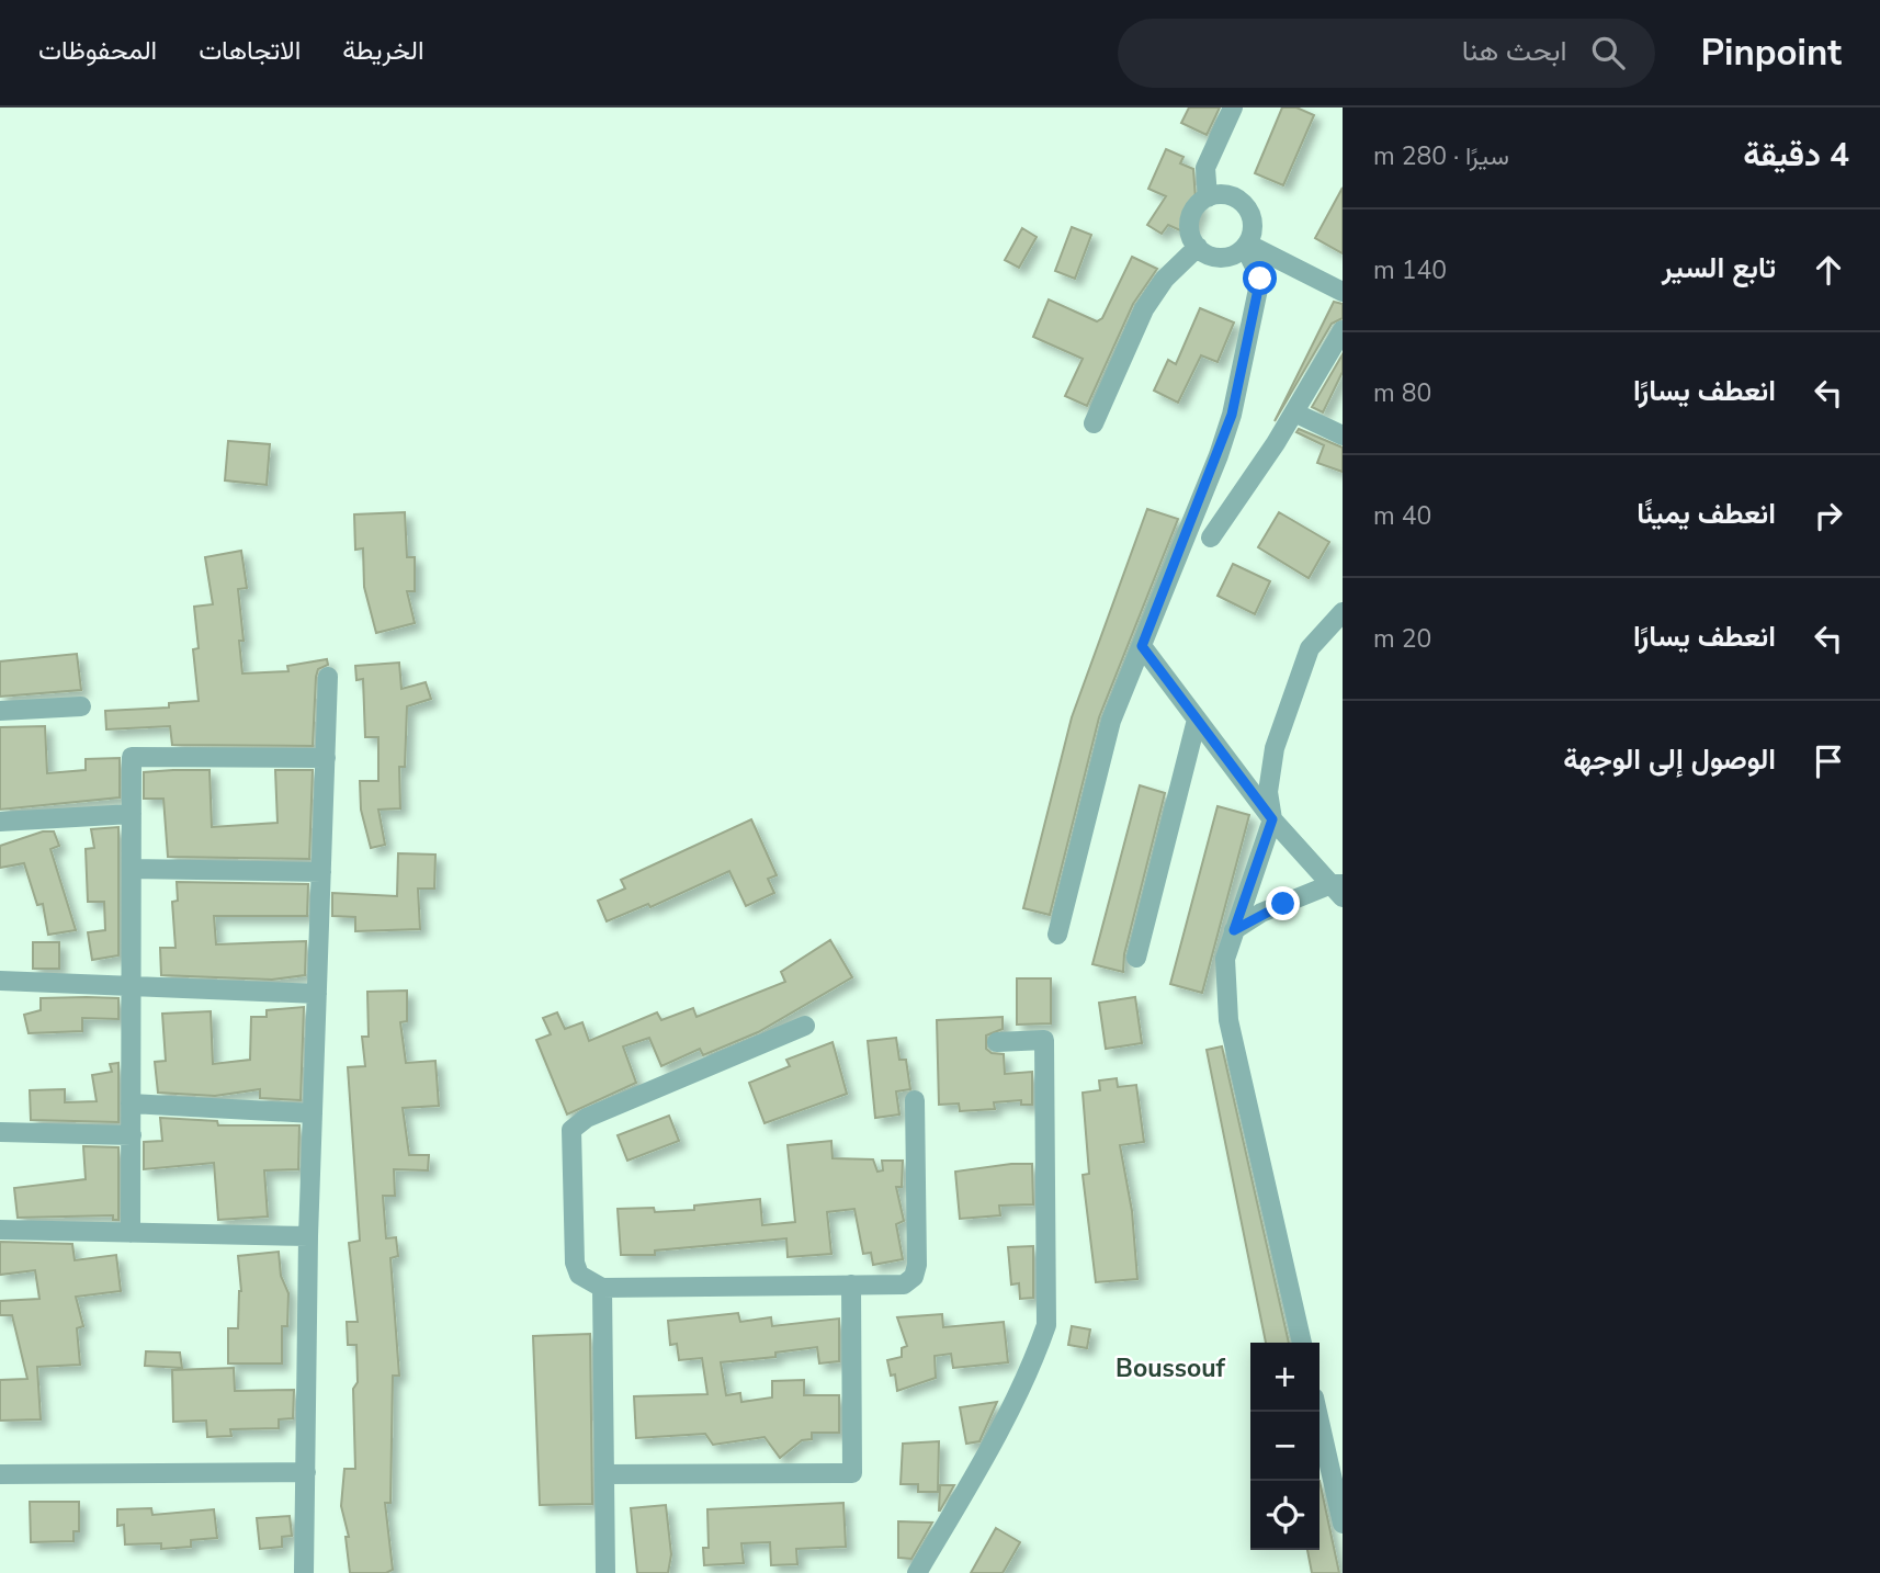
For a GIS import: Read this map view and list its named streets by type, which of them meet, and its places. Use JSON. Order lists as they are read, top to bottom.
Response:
{
  "districts": ["Boussouf"],
  "page": {
    "header": "Pinpoint",
    "search": "ابحث هنا",
    "nav": ["الخريطة", "الاتجاهات", "المحفوظات"],
    "heading": ["4 دقيقة", "سيرًا · 280 m"],
    "list": [
      ["تابع السير", "140 m"],
      ["انعطف يسارًا", "80 m"],
      ["انعطف يمينًا", "40 m"],
      ["انعطف يسارًا", "20 m"],
      "الوصول إلى الوجهة"
    ],
    "map_buttons": ["+", "−"]
  }
}
